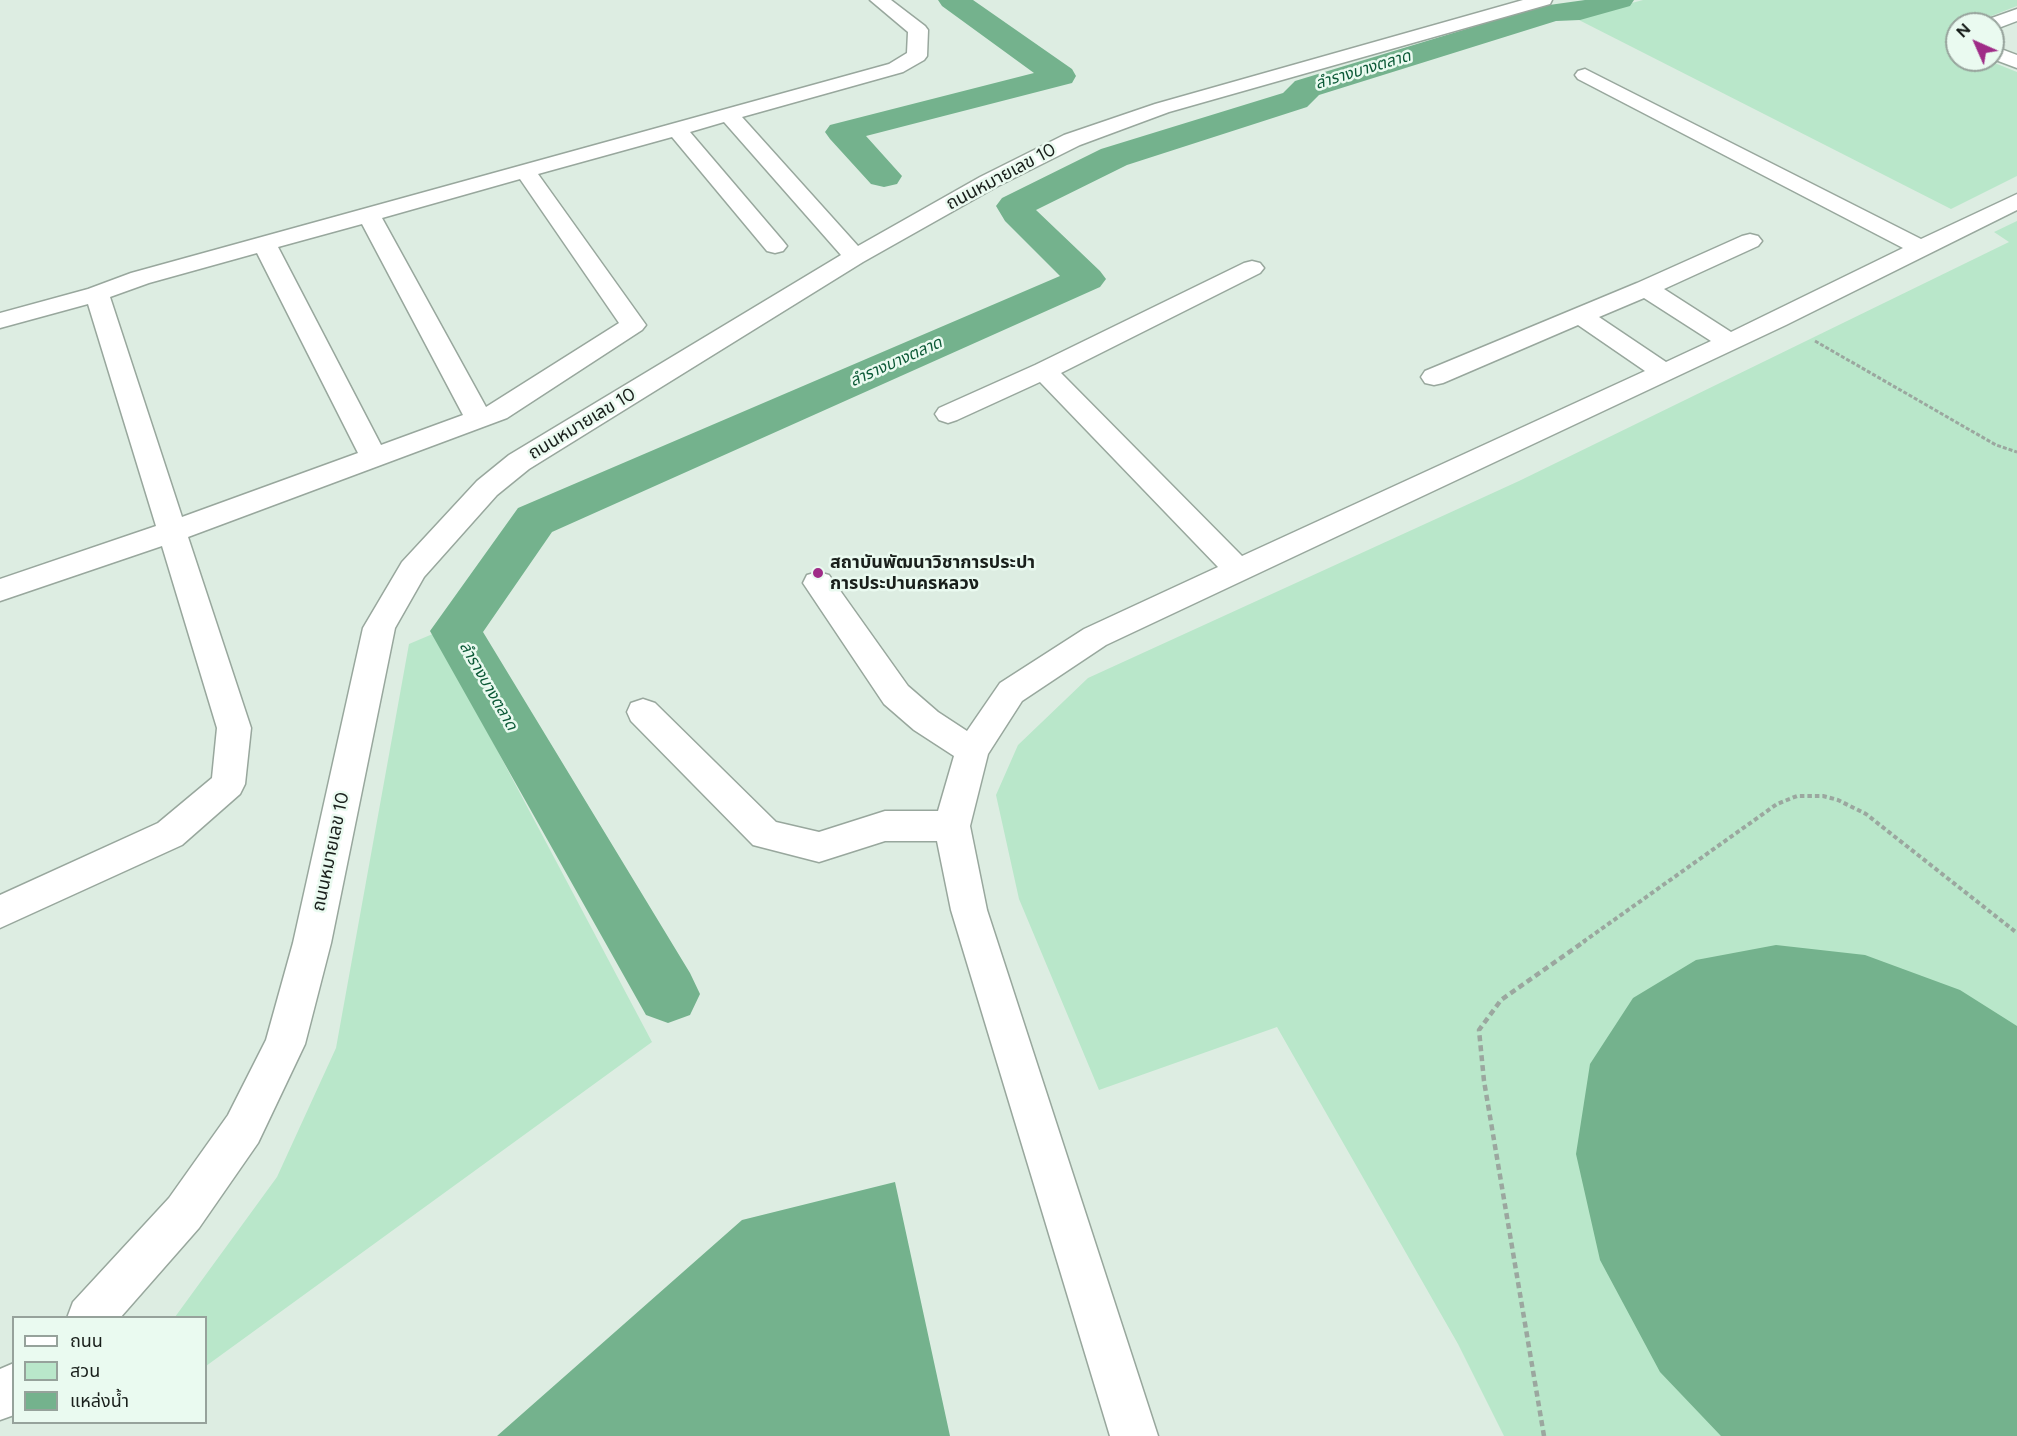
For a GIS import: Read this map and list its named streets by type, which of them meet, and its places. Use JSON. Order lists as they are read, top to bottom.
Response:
{
  "streets": {
    "street": ["ถนนหมายเลข 10"]
  },
  "water": ["ลำรางบางตลาด"],
  "places": ["สถาบันพัฒนาวิชาการประปา การประปานครหลวง"],
  "legend": ["ถนน", "สวน", "แหล่งน้ำ"],
  "north": "top left"
}
